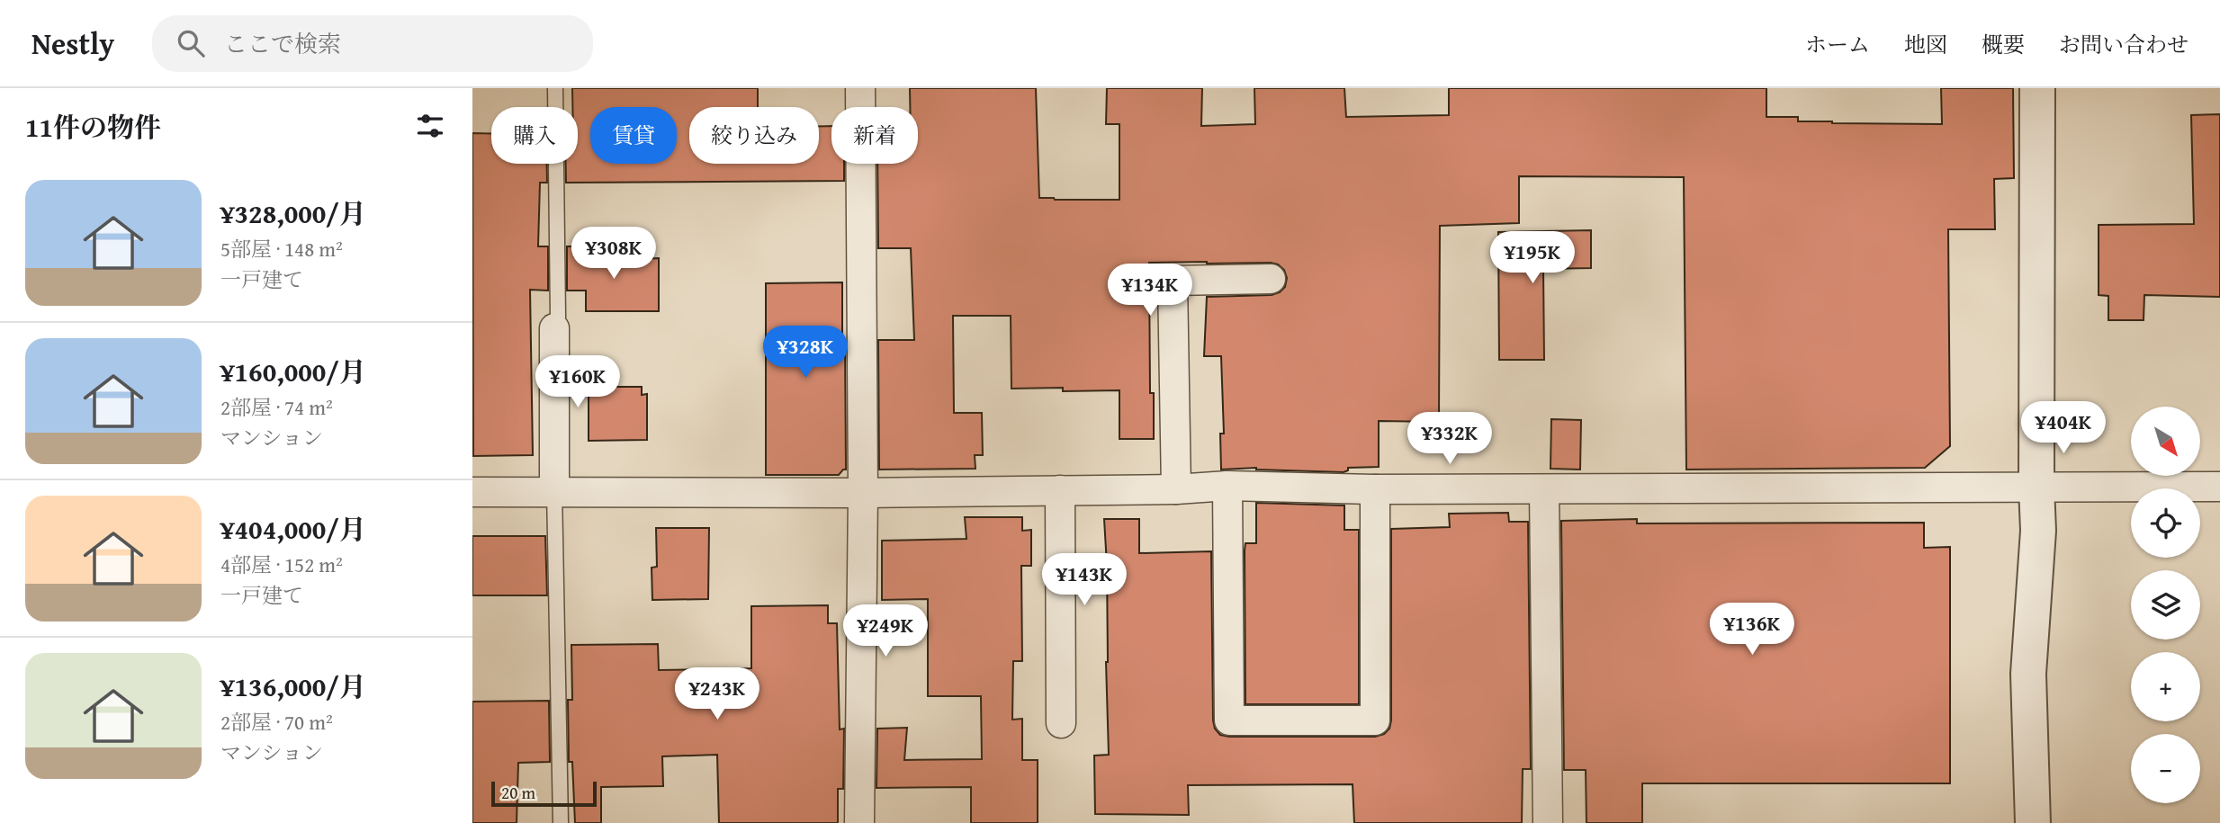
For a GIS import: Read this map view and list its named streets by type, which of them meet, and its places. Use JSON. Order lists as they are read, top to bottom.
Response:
{
  "scale_bar": "20 m",
  "north": "bottom right",
  "page": {
    "header": "Nestly",
    "search": "ここで検索",
    "nav": [
      "ホーム",
      "地図",
      "概要",
      "お問い合わせ"
    ],
    "heading": "11件の物件",
    "chip": [
      "購入",
      "賃貸",
      "絞り込み",
      "新着"
    ],
    "list": [
      {
        "name": "¥328,000/月",
        "note": "5部屋 · 148 m² · 一戸建て"
      },
      {
        "name": "¥160,000/月",
        "note": "2部屋 · 74 m² · マンション"
      },
      {
        "name": "¥404,000/月",
        "note": "4部屋 · 152 m² · 一戸建て"
      },
      {
        "name": "¥136,000/月",
        "note": "2部屋 · 70 m² · マンション"
      }
    ],
    "price": [
      "¥308K",
      "¥195K",
      "¥134K",
      "¥328K",
      "¥160K",
      "¥404K",
      "¥332K",
      "¥143K",
      "¥136K",
      "¥249K",
      "¥243K"
    ],
    "map_buttons": ["+", "−"],
    "scale": "20 m"
  }
}
